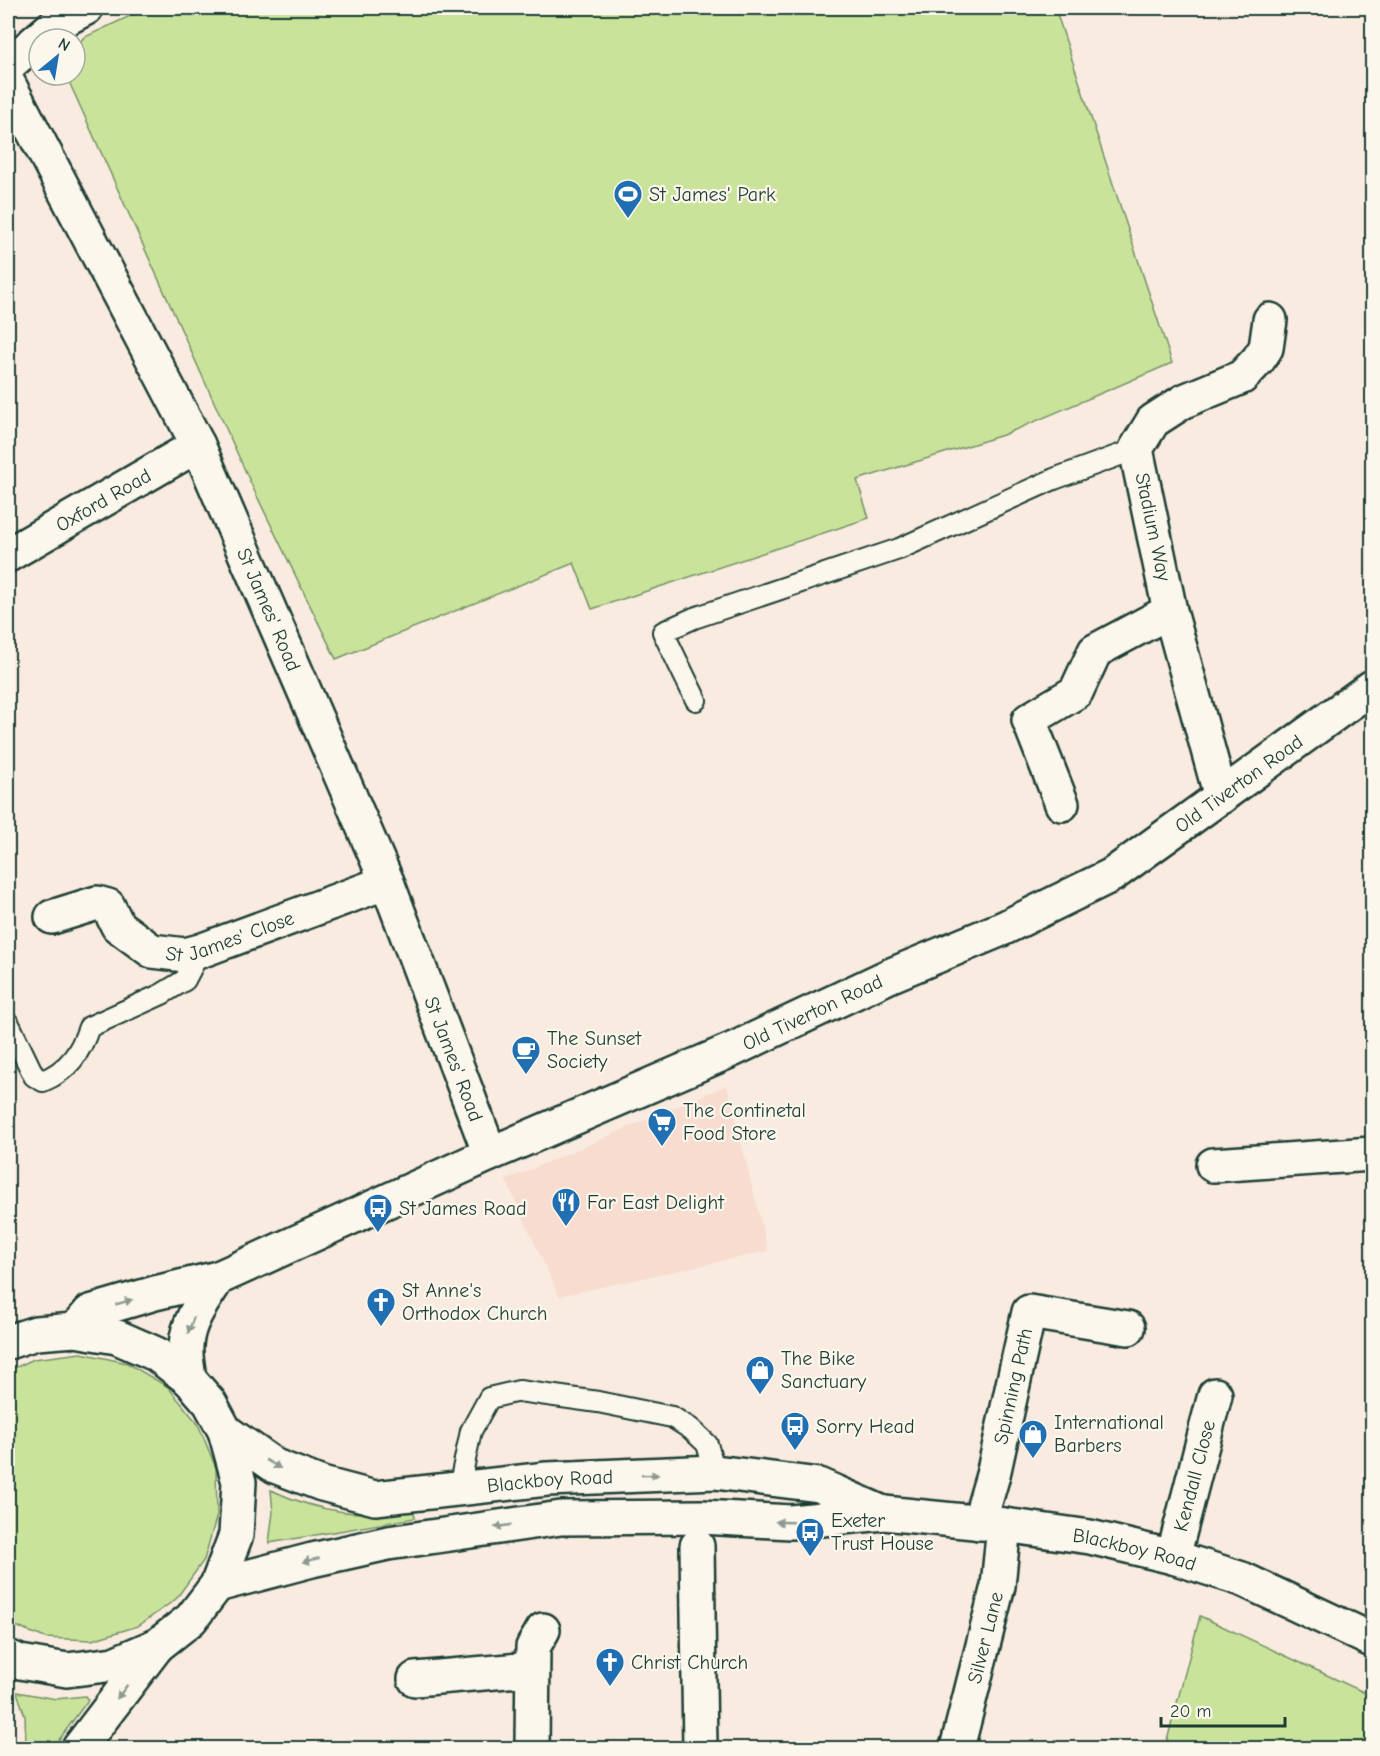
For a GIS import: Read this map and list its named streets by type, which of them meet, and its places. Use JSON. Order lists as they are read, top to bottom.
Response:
{
  "streets": {
    "street": [
      "Oxford Road",
      "Stadium Way",
      "St James' Road",
      "Old Tiverton Road",
      "St James' Close",
      "Spinning Path",
      "Kendall Close",
      "Blackboy Road",
      "Silver Lane"
    ]
  },
  "crossings": [
    ["Oxford Road", "St James' Road"],
    ["Stadium Way", "Old Tiverton Road"],
    ["St James' Road", "Old Tiverton Road"],
    ["St James' Road", "St James' Close"],
    ["Spinning Path", "Blackboy Road"],
    ["Spinning Path", "Silver Lane"],
    ["Kendall Close", "Blackboy Road"],
    ["Blackboy Road", "Silver Lane"]
  ],
  "places": {
    "sports": ["St James' Park"],
    "cafe": ["The Sunset Society"],
    "supermarket": ["The Continetal Food Store"],
    "restaurant": ["Far East Delight"],
    "bus stop": ["St James Road", "Sorry Head", "Exeter Trust House"],
    "church": ["St Anne's Orthodox Church", "Christ Church"],
    "shop": ["The Bike Sanctuary", "International Barbers"]
  },
  "scale_bar": "20 m",
  "north": "top right"
}
